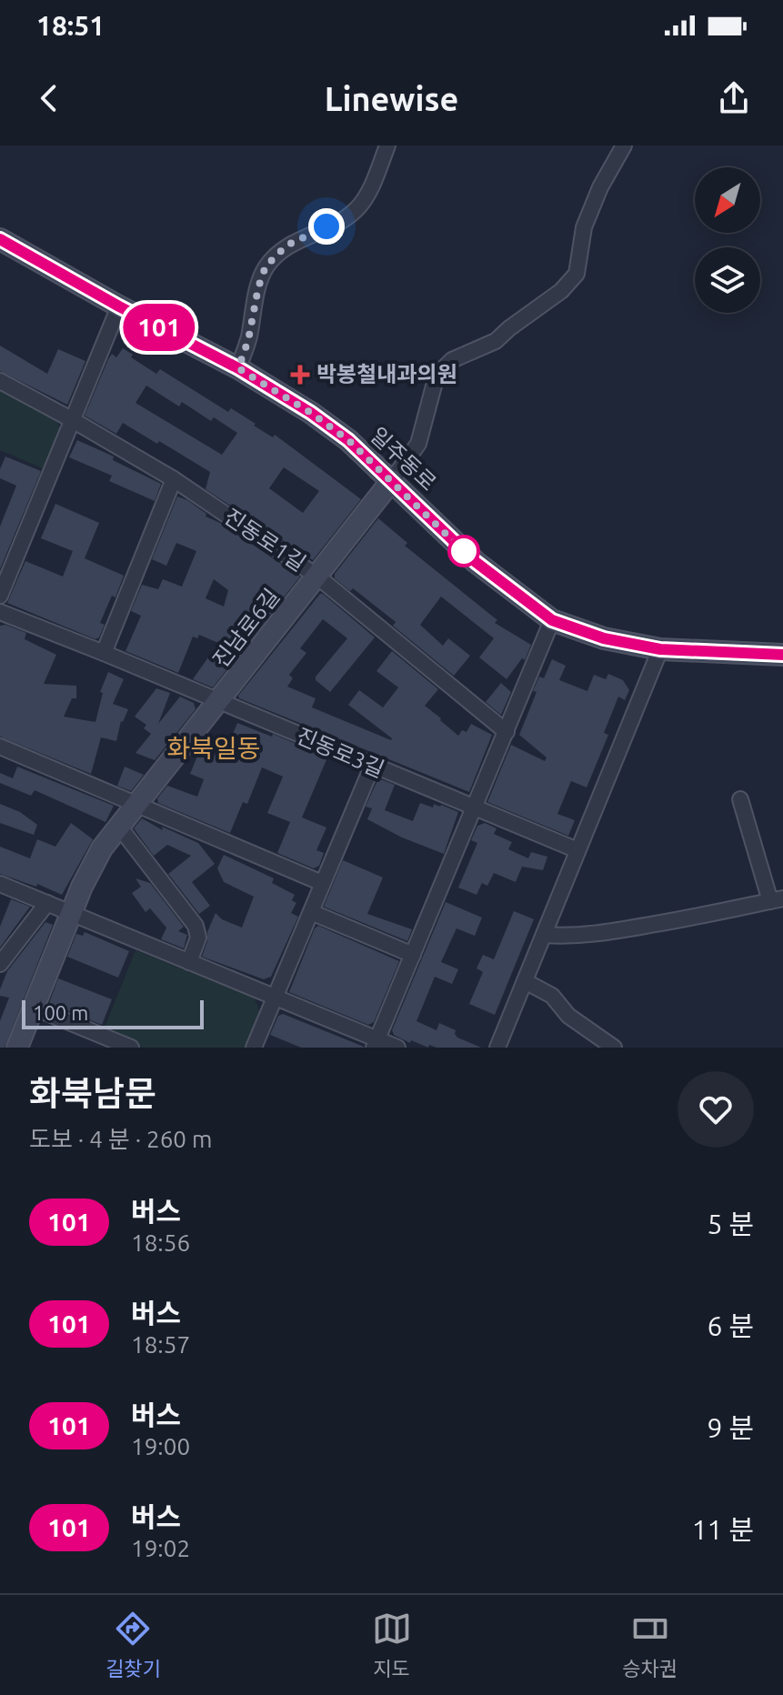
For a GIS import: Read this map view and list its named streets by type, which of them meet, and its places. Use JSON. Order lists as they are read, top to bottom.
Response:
{
  "streets": {
    "main road": ["일주동로", "진남로6길"],
    "street": ["진동로1길", "진동로3길"]
  },
  "crossings": [
    ["일주동로", "진남로6길"],
    ["진동로1길", "진남로6길"],
    ["진남로6길", "진동로3길"]
  ],
  "districts": ["화북일동"],
  "places": {
    "health": ["박봉철내과의원"]
  },
  "lines": ["bus line 101"],
  "scale_bar": "100 m",
  "north": "bottom left",
  "page": {
    "status": "18:51",
    "header": "Linewise",
    "on_map": "101",
    "scale": "100 m",
    "heading": ["화북남문", "도보 · 4 분 · 260 m"],
    "list": [
      {
        "mark": "101",
        "name": "버스",
        "note": "18:56",
        "value": "5 분"
      },
      {
        "mark": "101",
        "name": "버스",
        "note": "18:57",
        "value": "6 분"
      },
      {
        "mark": "101",
        "name": "버스",
        "note": "19:00",
        "value": "9 분"
      },
      {
        "mark": "101",
        "name": "버스",
        "note": "19:02",
        "value": "11 분"
      }
    ],
    "tabs": ["길찾기", "지도", "승차권"]
  }
}
